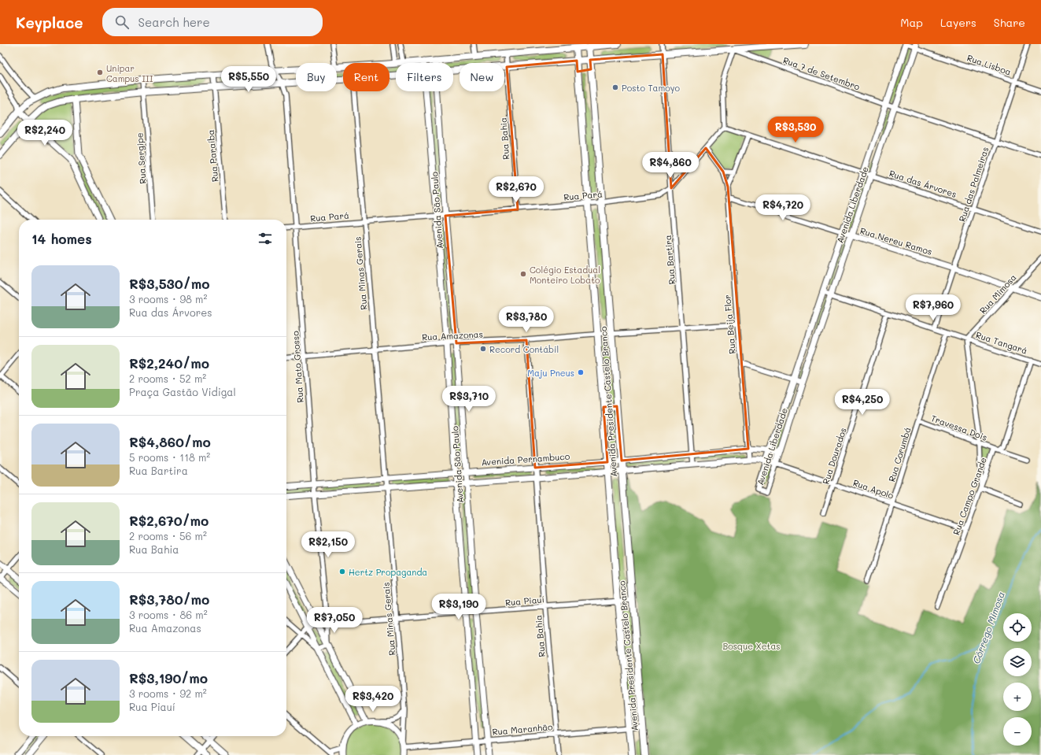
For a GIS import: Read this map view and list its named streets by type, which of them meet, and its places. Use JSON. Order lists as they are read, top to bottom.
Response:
{
  "streets": {
    "main road": ["Avenida Presidente Castelo Branco"],
    "street": [
      "Rua Lisboa",
      "Rua 7 de Setembro",
      "Rua Bahia",
      "Rua Paraíba",
      "Rua Sergipe",
      "Rua das Árvores",
      "Rua das Palmeiras",
      "Rua Pará",
      "Avenida Liberdade",
      "Avenida São Paulo",
      "Rua Nereu Ramos",
      "Rua Bartira",
      "Rua Minas Gerais",
      "Rua Mimosa",
      "Rua Beija Flor",
      "Rua Amazonas",
      "Rua Tangará",
      "Rua Mato Grosso",
      "Travessa Dois",
      "Rua Corumbá",
      "Rua Dourados",
      "Avenida Pernambuco",
      "Rua Apolo",
      "Rua Campo Grande",
      "Rua Piauí",
      "Rua Maranhão"
    ]
  },
  "crossings": [
    ["Rua Lisboa", "Rua das Palmeiras"],
    ["Rua Lisboa", "Avenida Liberdade"],
    ["Rua 7 de Setembro", "Avenida Liberdade"],
    ["Rua Bahia", "Rua Pará"],
    ["Rua Bahia", "Avenida Pernambuco"],
    ["Rua Bahia", "Rua Piauí"],
    ["Rua Bahia", "Rua Maranhão"],
    ["Rua das Árvores", "Rua das Palmeiras"],
    ["Rua das Árvores", "Avenida Liberdade"],
    ["Rua das Palmeiras", "Rua Nereu Ramos"],
    ["Rua das Palmeiras", "Rua Tangará"],
    ["Rua Pará", "Avenida São Paulo"],
    ["Rua Pará", "Rua Bartira"],
    ["Rua Pará", "Rua Minas Gerais"],
    ["Rua Pará", "Rua Beija Flor"],
    ["Rua Pará", "Rua Mato Grosso"],
    ["Rua Pará", "Avenida Presidente Castelo Branco"],
    ["Avenida Liberdade", "Rua Nereu Ramos"],
    ["Avenida Liberdade", "Rua Tangará"],
    ["Avenida Liberdade", "Avenida Pernambuco"],
    ["Avenida Liberdade", "Rua Apolo"],
    ["Avenida São Paulo", "Rua Amazonas"],
    ["Avenida São Paulo", "Avenida Pernambuco"],
    ["Avenida São Paulo", "Rua Piauí"],
    ["Avenida São Paulo", "Rua Maranhão"],
    ["Rua Nereu Ramos", "Rua Mimosa"],
    ["Rua Nereu Ramos", "Rua Beija Flor"],
    ["Rua Bartira", "Rua Amazonas"],
    ["Rua Bartira", "Avenida Pernambuco"],
    ["Rua Minas Gerais", "Rua Amazonas"],
    ["Rua Minas Gerais", "Avenida Pernambuco"],
    ["Rua Minas Gerais", "Rua Piauí"],
    ["Rua Minas Gerais", "Rua Maranhão"],
    ["Rua Mimosa", "Rua Tangará"],
    ["Rua Beija Flor", "Rua Amazonas"],
    ["Rua Beija Flor", "Avenida Pernambuco"],
    ["Rua Amazonas", "Rua Mato Grosso"],
    ["Rua Amazonas", "Avenida Presidente Castelo Branco"],
    ["Rua Tangará", "Rua Corumbá"],
    ["Rua Tangará", "Rua Dourados"],
    ["Rua Tangará", "Rua Campo Grande"],
    ["Rua Mato Grosso", "Avenida Pernambuco"],
    ["Rua Mato Grosso", "Rua Piauí"],
    ["Avenida Presidente Castelo Branco", "Avenida Pernambuco"],
    ["Avenida Presidente Castelo Branco", "Rua Piauí"],
    ["Avenida Presidente Castelo Branco", "Rua Maranhão"],
    ["Travessa Dois", "Rua Corumbá"],
    ["Travessa Dois", "Rua Campo Grande"],
    ["Rua Corumbá", "Rua Apolo"],
    ["Rua Dourados", "Rua Apolo"],
    ["Rua Apolo", "Rua Campo Grande"]
  ],
  "water": ["Córrego Mimosa"],
  "parks": ["Bosque Xetas"],
  "places": [
    "Unipar Campus III",
    "Posto Tamoyo",
    "Colégio Estadual Monteiro Lobato",
    "Record Contábil",
    "Maju Pneus",
    "Hertz Propaganda"
  ],
  "page": {
    "header": "Keyplace",
    "search": "Search here",
    "nav": ["Map", "Layers", "Share"],
    "chip": [
      "Buy",
      "Rent",
      "Filters",
      "New"
    ],
    "price": [
      "R$5,550",
      "R$3,530",
      "R$2,240",
      "R$4,860",
      "R$2,670",
      "R$4,720",
      "R$7,960",
      "R$3,780",
      "R$3,710",
      "R$4,250",
      "R$2,150",
      "R$3,190",
      "R$7,050",
      "R$3,420"
    ],
    "heading": "14 homes",
    "list": [
      {
        "name": "R$3,530/mo",
        "note": "3 rooms · 98 m² · Rua das Árvores"
      },
      {
        "name": "R$2,240/mo",
        "note": "2 rooms · 52 m² · Praça Gastão Vidigal"
      },
      {
        "name": "R$4,860/mo",
        "note": "5 rooms · 118 m² · Rua Bartira"
      },
      {
        "name": "R$2,670/mo",
        "note": "2 rooms · 56 m² · Rua Bahia"
      },
      {
        "name": "R$3,780/mo",
        "note": "3 rooms · 86 m² · Rua Amazonas"
      },
      {
        "name": "R$3,190/mo",
        "note": "3 rooms · 92 m² · Rua Piauí"
      }
    ],
    "map_buttons": ["+", "−"]
  }
}
